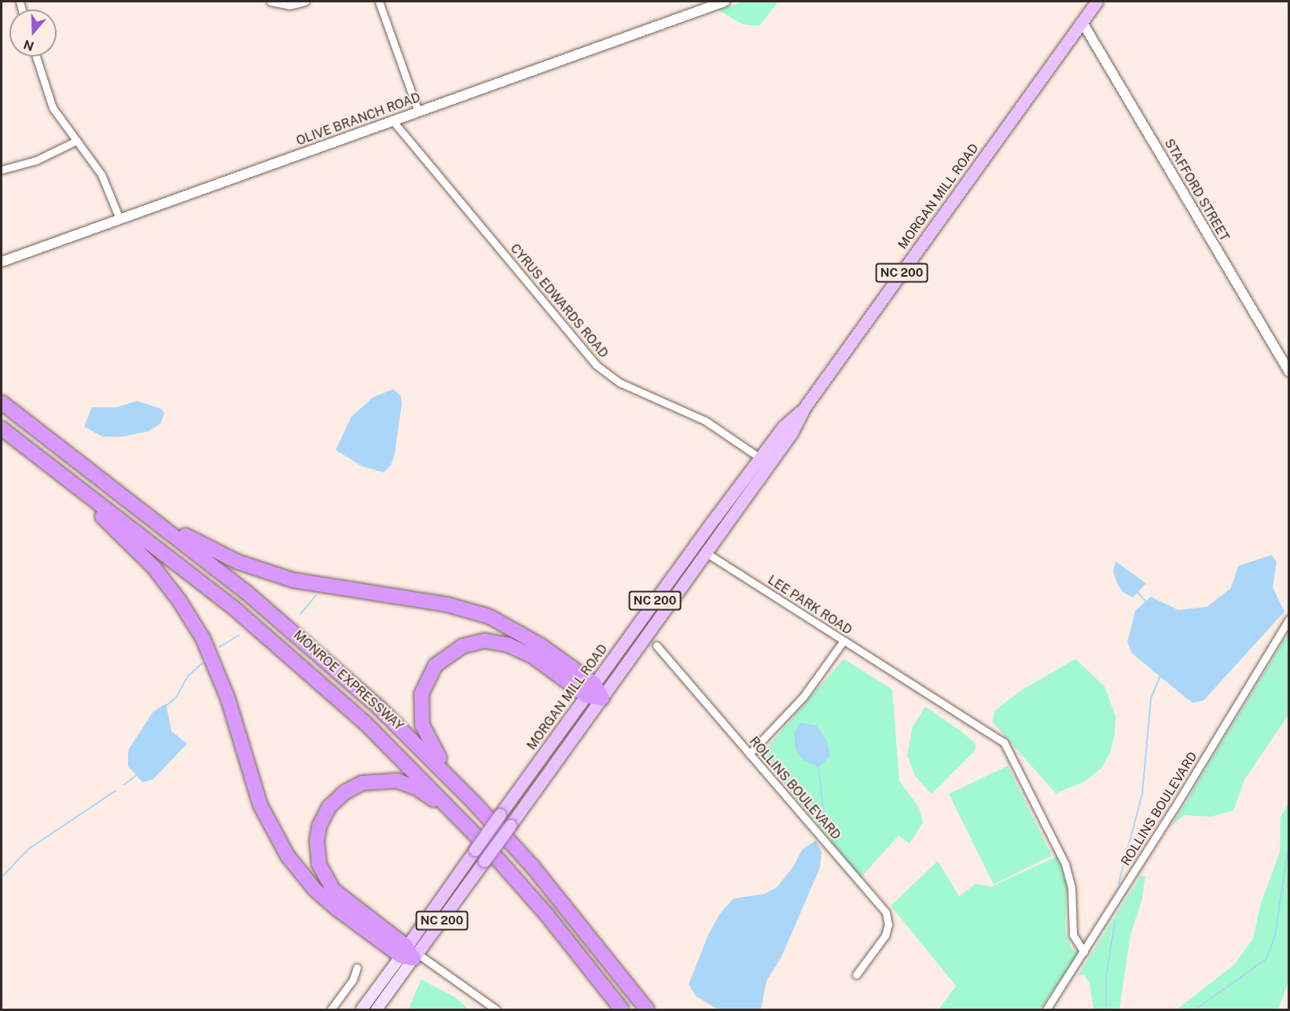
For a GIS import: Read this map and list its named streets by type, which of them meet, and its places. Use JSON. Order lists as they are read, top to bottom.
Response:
{
  "streets": {
    "highway": ["MONROE EXPRESSWAY"],
    "main road": ["MORGAN MILL ROAD", "NC 200"],
    "street": [
      "OLIVE BRANCH ROAD",
      "STAFFORD STREET",
      "CYRUS EDWARDS ROAD",
      "LEE PARK ROAD",
      "ROLLINS BOULEVARD"
    ]
  },
  "crossings": [
    ["OLIVE BRANCH ROAD", "CYRUS EDWARDS ROAD"],
    ["STAFFORD STREET", "MORGAN MILL ROAD"],
    ["MORGAN MILL ROAD", "CYRUS EDWARDS ROAD"],
    ["MORGAN MILL ROAD", "LEE PARK ROAD"],
    ["LEE PARK ROAD", "ROLLINS BOULEVARD"]
  ],
  "north": "bottom"
}
